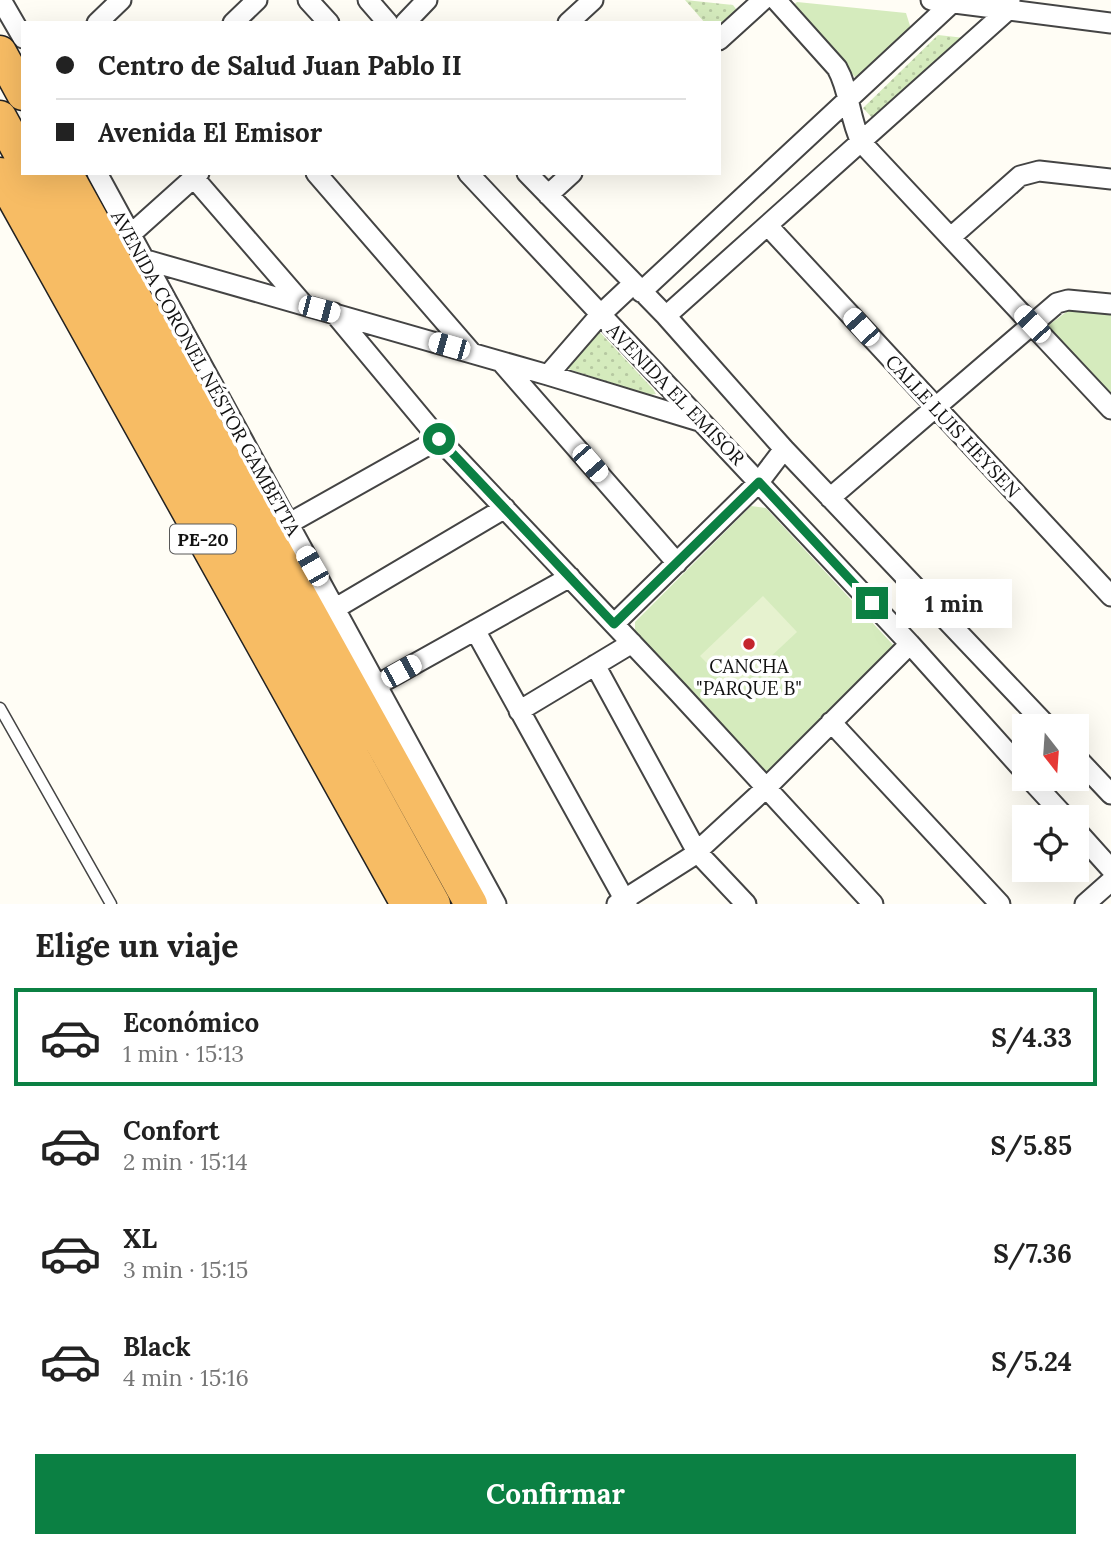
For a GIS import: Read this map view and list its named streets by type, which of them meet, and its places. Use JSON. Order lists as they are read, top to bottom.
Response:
{
  "streets": {
    "highway": ["AVENIDA CORONEL NÉSTOR GAMBETTA", "PE-20"],
    "street": ["AVENIDA EL EMISOR", "CALLE LUIS HEYSEN"]
  },
  "crossings": [
    ["AVENIDA CORONEL NÉSTOR GAMBETTA", "PE-20"]
  ],
  "places": ["CANCHA \"PARQUE B\""],
  "north": "bottom",
  "page": {
    "banner": ["Centro de Salud Juan Pablo II", "Avenida El Emisor"],
    "bubble": "1 min",
    "heading": "Elige un viaje",
    "list": [
      {
        "name": "Económico",
        "note": "1 min · 15:13",
        "value": "S/4.33"
      },
      {
        "name": "Confort",
        "note": "2 min · 15:14",
        "value": "S/5.85"
      },
      {
        "name": "XL",
        "note": "3 min · 15:15",
        "value": "S/7.36"
      },
      {
        "name": "Black",
        "note": "4 min · 15:16",
        "value": "S/5.24"
      }
    ],
    "buttons": "Confirmar"
  }
}
